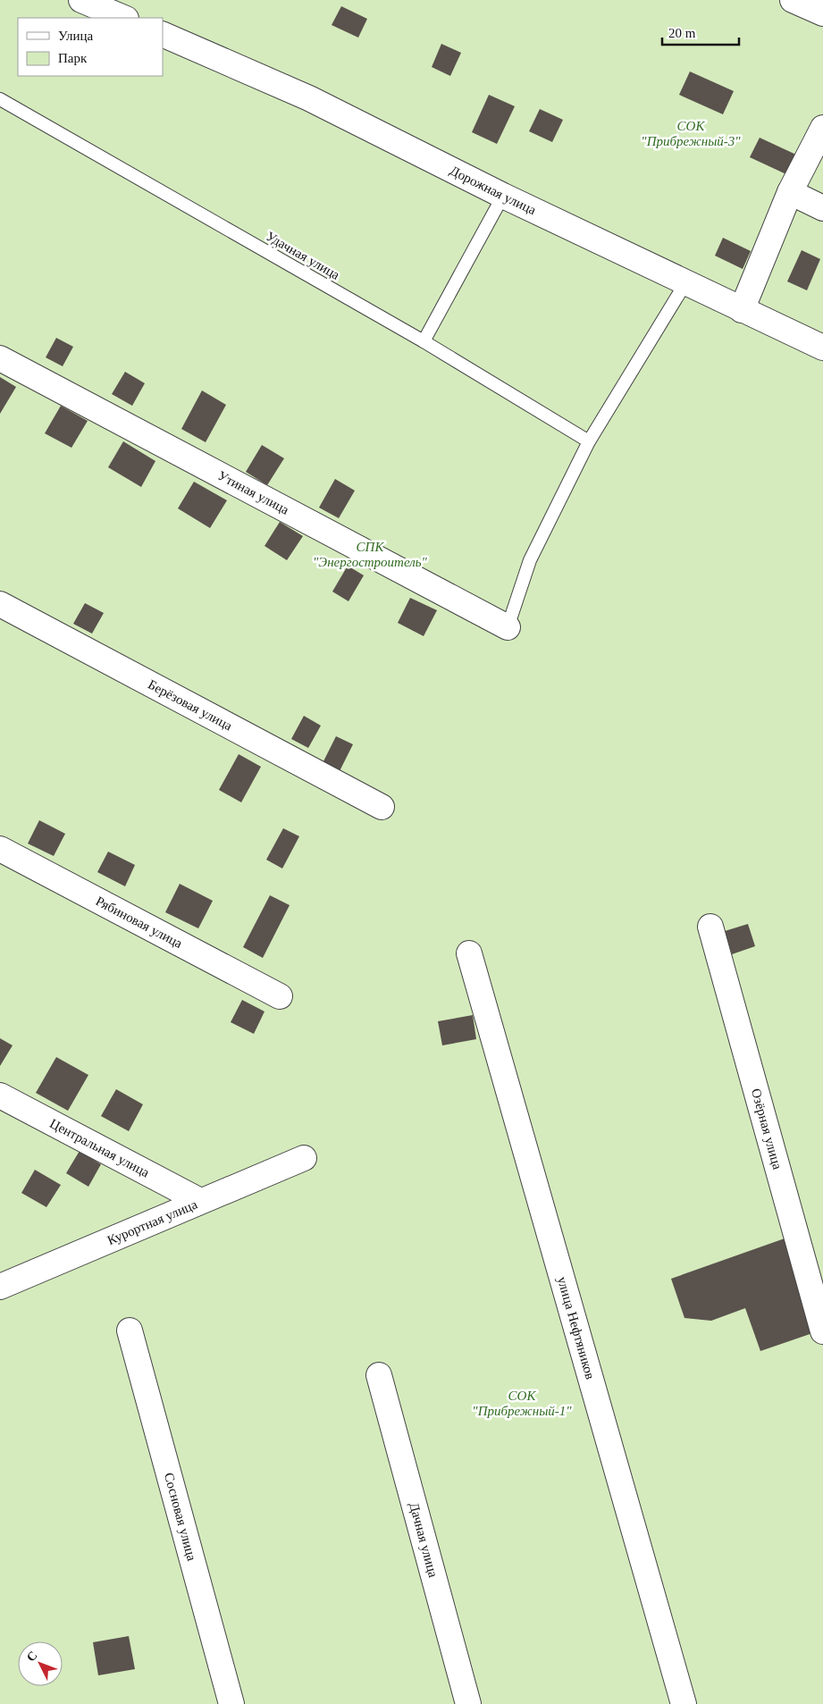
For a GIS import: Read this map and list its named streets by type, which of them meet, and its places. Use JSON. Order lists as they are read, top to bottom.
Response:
{
  "streets": {
    "street": [
      "Дорожная улица",
      "Утиная улица",
      "Берёзовая улица",
      "Рябиновая улица",
      "Озёрная улица",
      "Центральная улица",
      "Курортная улица",
      "улица Нефтяников",
      "Сосновая улица",
      "Дачная улица"
    ],
    "lane": ["Удачная улица"]
  },
  "crossings": [
    ["Центральная улица", "Курортная улица"]
  ],
  "parks": ["СОК \"Прибрежный-3\"", "СПК \"Энергостроитель\"", "СОК \"Прибрежный-1\""],
  "legend": ["Улица", "Парк"],
  "scale_bar": "20 m",
  "north": "top left"
}
